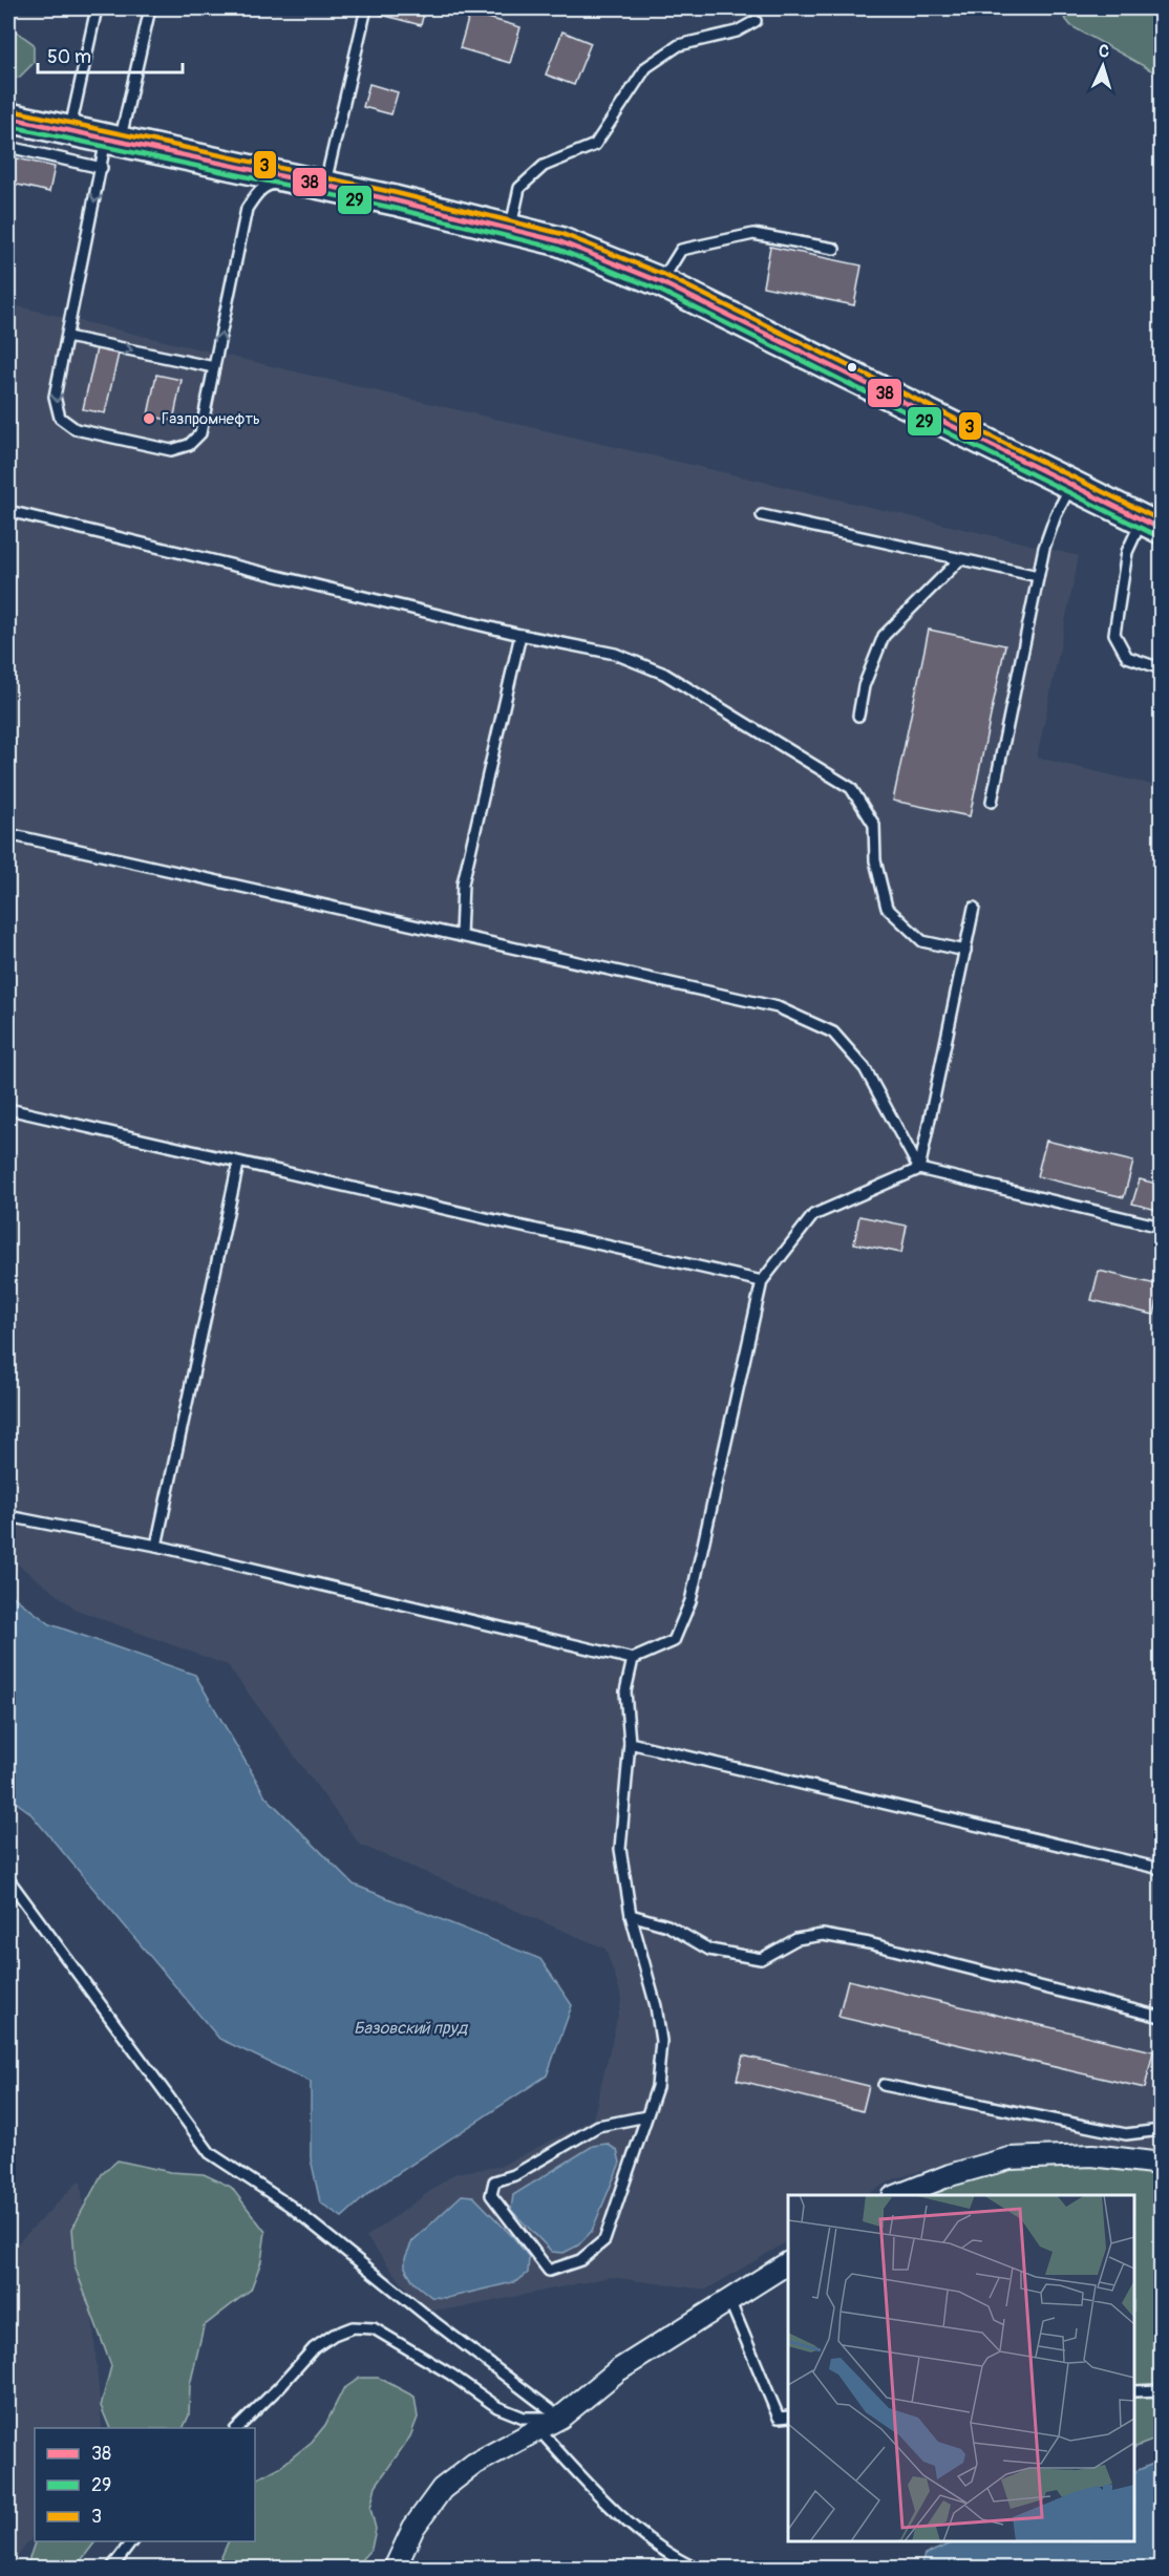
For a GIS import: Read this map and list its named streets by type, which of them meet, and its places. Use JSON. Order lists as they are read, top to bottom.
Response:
{
  "water": ["Базовский пруд"],
  "places": ["Газпромнефть"],
  "lines": ["transit line 3", "transit line 38", "transit line 29"],
  "legend": ["38", "29", "3"],
  "scale_bar": "50 m",
  "north": "top"
}
